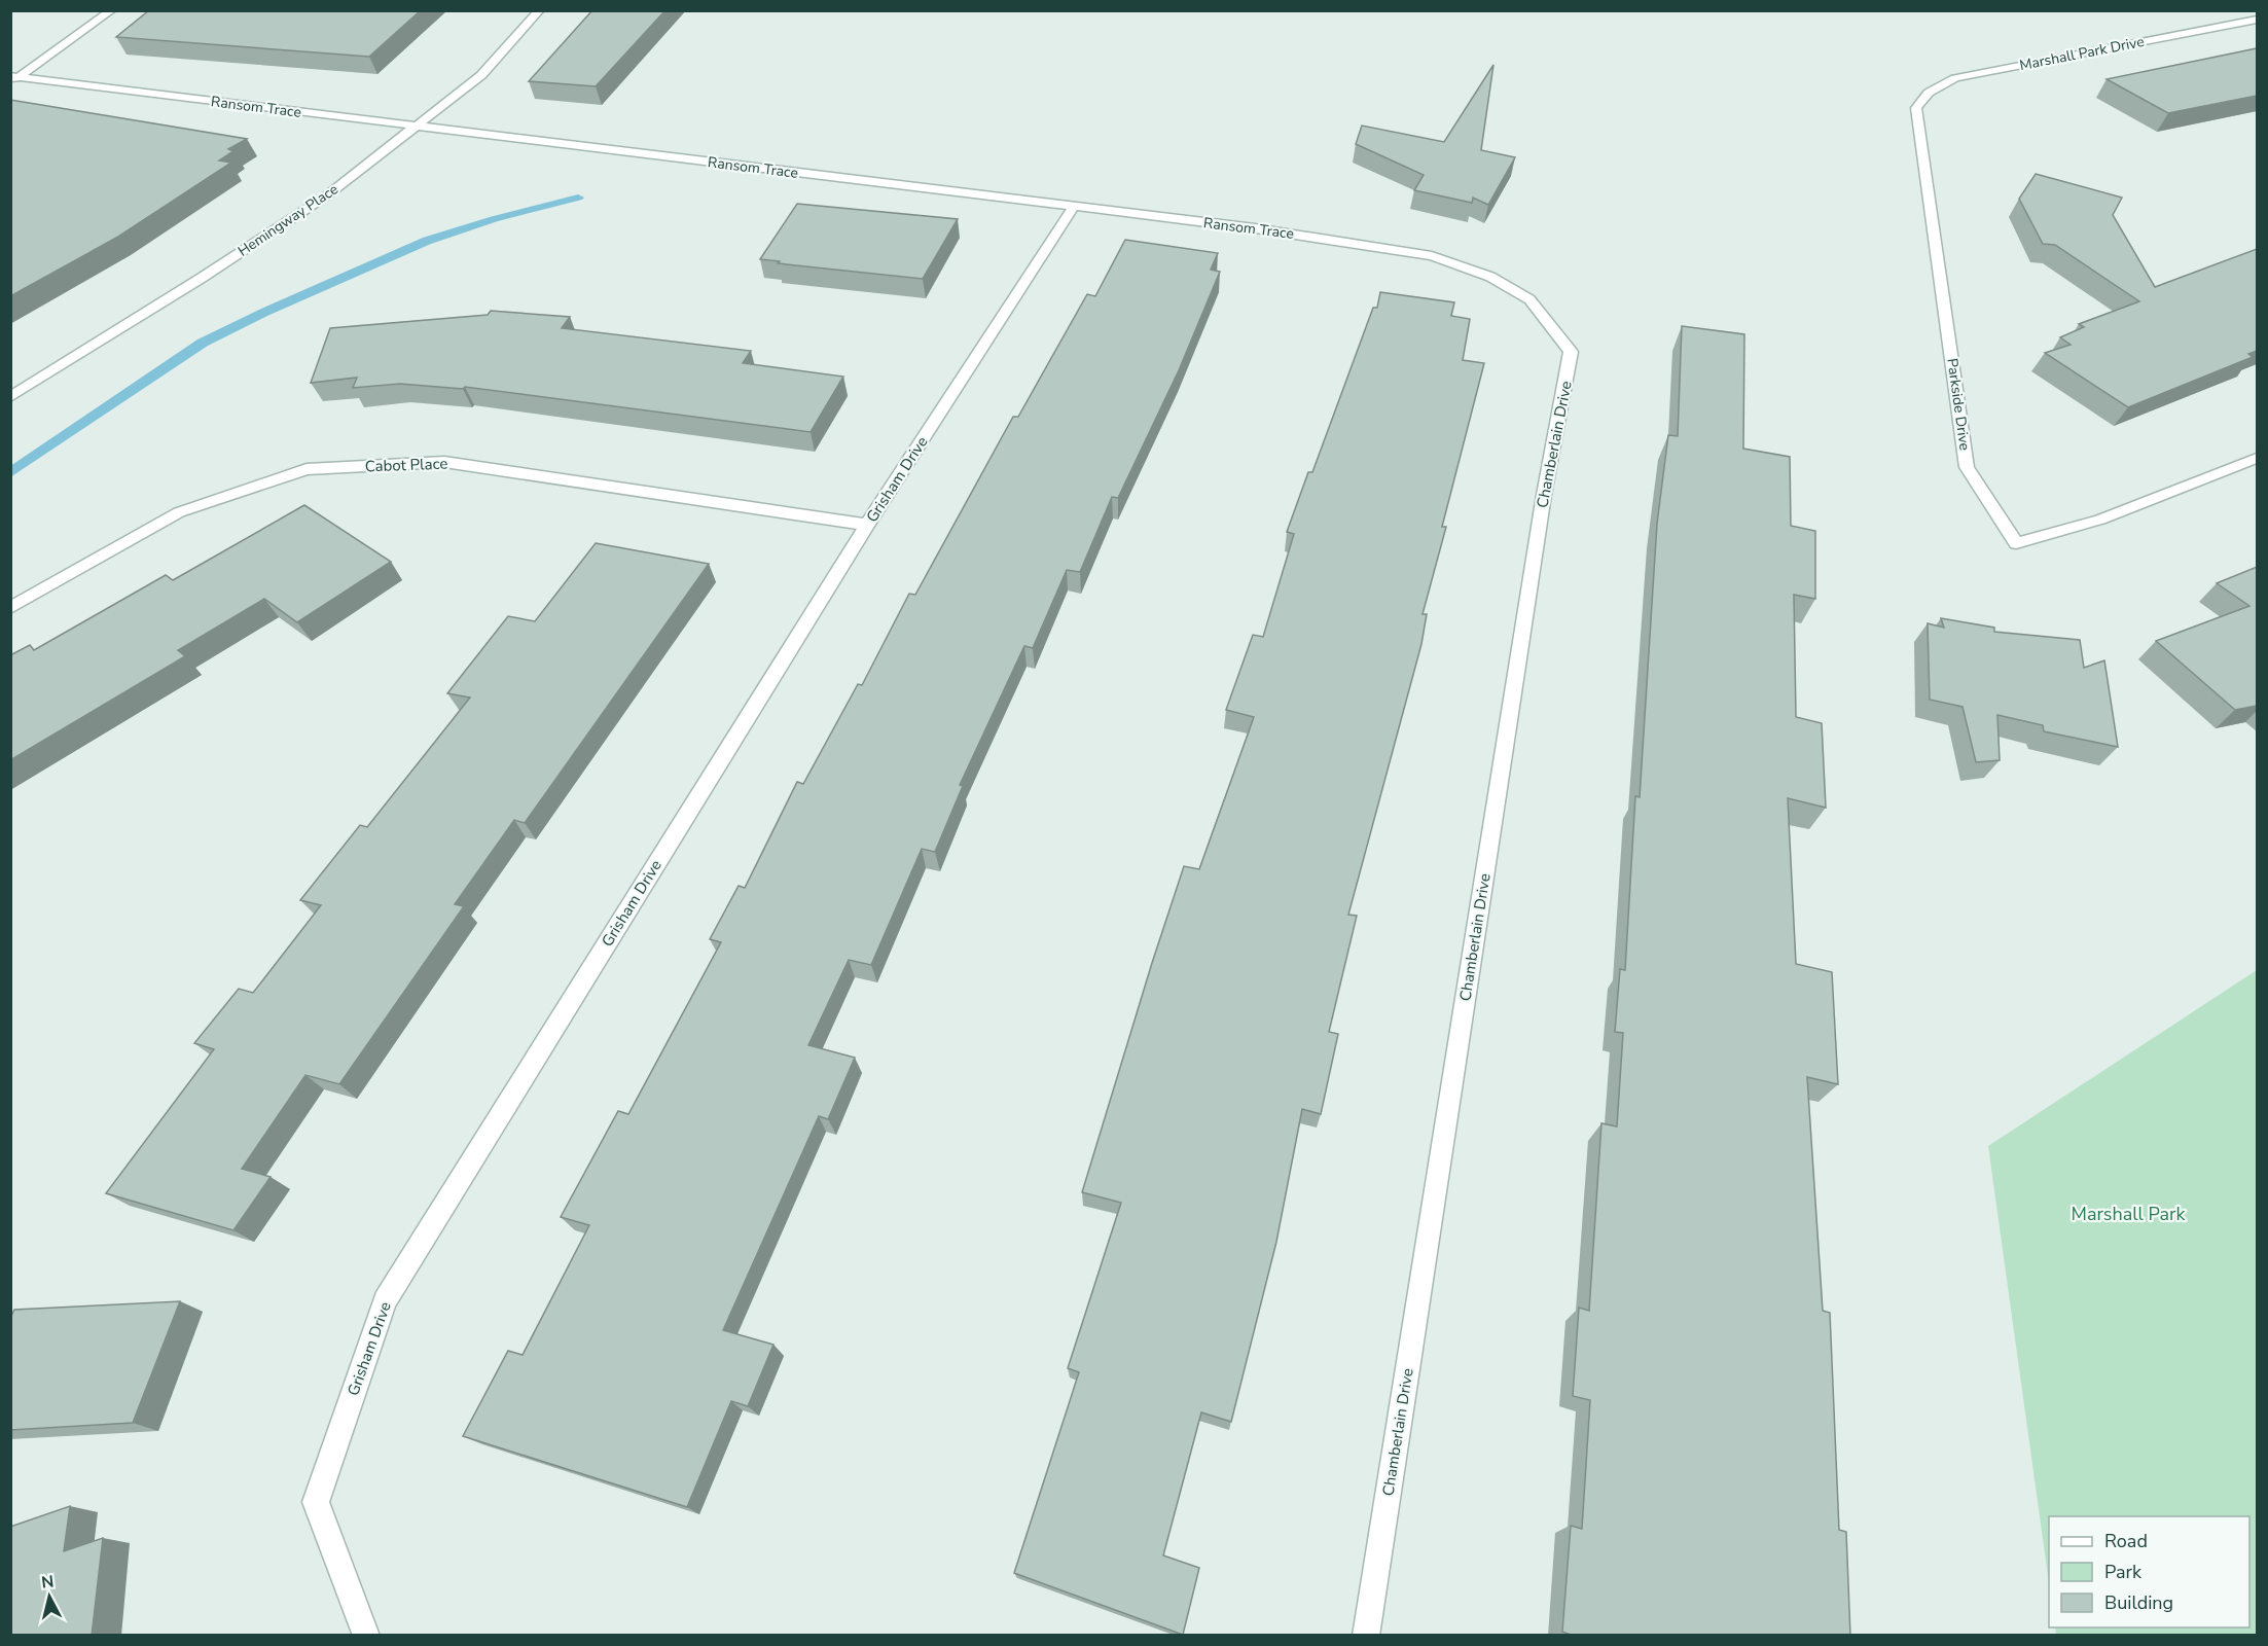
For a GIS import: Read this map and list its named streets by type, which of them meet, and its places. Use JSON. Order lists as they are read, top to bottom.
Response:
{
  "streets": {
    "street": [
      "Marshall Park Drive",
      "Ransom Trace",
      "Hemingway Place",
      "Parkside Drive",
      "Chamberlain Drive",
      "Cabot Place",
      "Grisham Drive"
    ]
  },
  "crossings": [
    ["Marshall Park Drive", "Parkside Drive"],
    ["Ransom Trace", "Hemingway Place"],
    ["Ransom Trace", "Chamberlain Drive"],
    ["Ransom Trace", "Grisham Drive"],
    ["Cabot Place", "Grisham Drive"]
  ],
  "parks": ["Marshall Park"],
  "legend": ["Road", "Park", "Building"],
  "north": "top"
}
